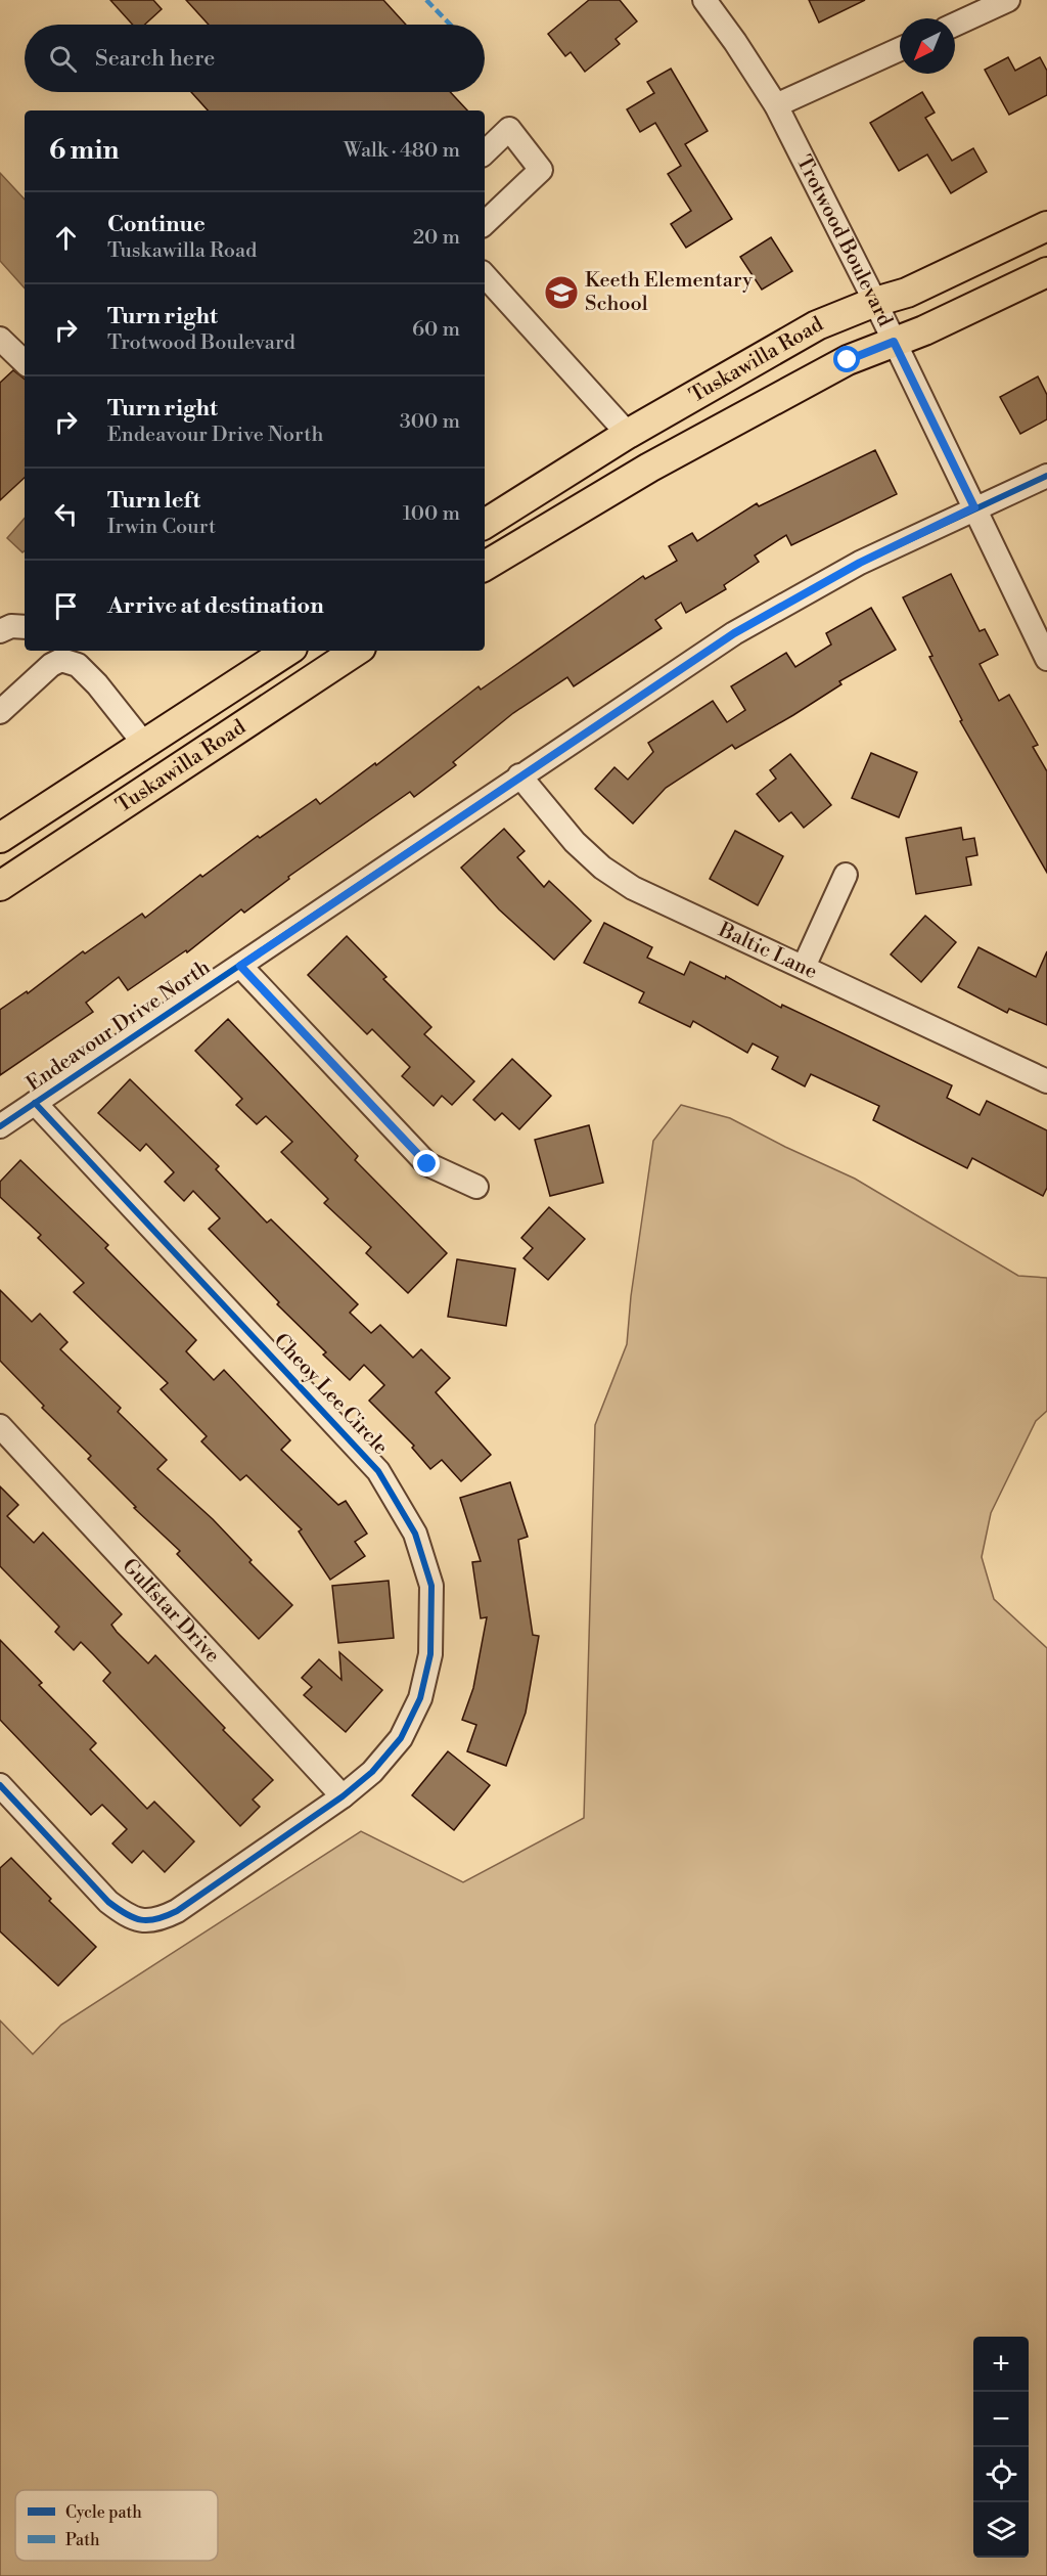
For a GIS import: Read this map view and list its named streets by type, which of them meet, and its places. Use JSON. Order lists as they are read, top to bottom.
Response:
{
  "streets": {
    "main road": ["Tuskawilla Road"],
    "street": [
      "Trotwood Boulevard",
      "Baltic Lane",
      "Endeavour Drive North",
      "Cheoy Lee Circle",
      "Gulfstar Drive"
    ]
  },
  "crossings": [
    ["Trotwood Boulevard", "Tuskawilla Road"],
    ["Trotwood Boulevard", "Endeavour Drive North"],
    ["Baltic Lane", "Endeavour Drive North"],
    ["Endeavour Drive North", "Cheoy Lee Circle"],
    ["Cheoy Lee Circle", "Gulfstar Drive"]
  ],
  "places": {
    "school or university": ["Keeth Elementary School"]
  },
  "legend": ["Cycle path", "Path"],
  "north": "bottom left",
  "page": {
    "search": "Search here",
    "heading": ["6 min", "Walk · 480 m"],
    "list": [
      ["Continue", "Tuskawilla Road", "20 m"],
      ["Turn right", "Trotwood Boulevard", "60 m"],
      ["Turn right", "Endeavour Drive North", "300 m"],
      ["Turn left", "Irwin Court", "100 m"],
      "Arrive at destination"
    ],
    "map_buttons": ["+", "−"]
  }
}
